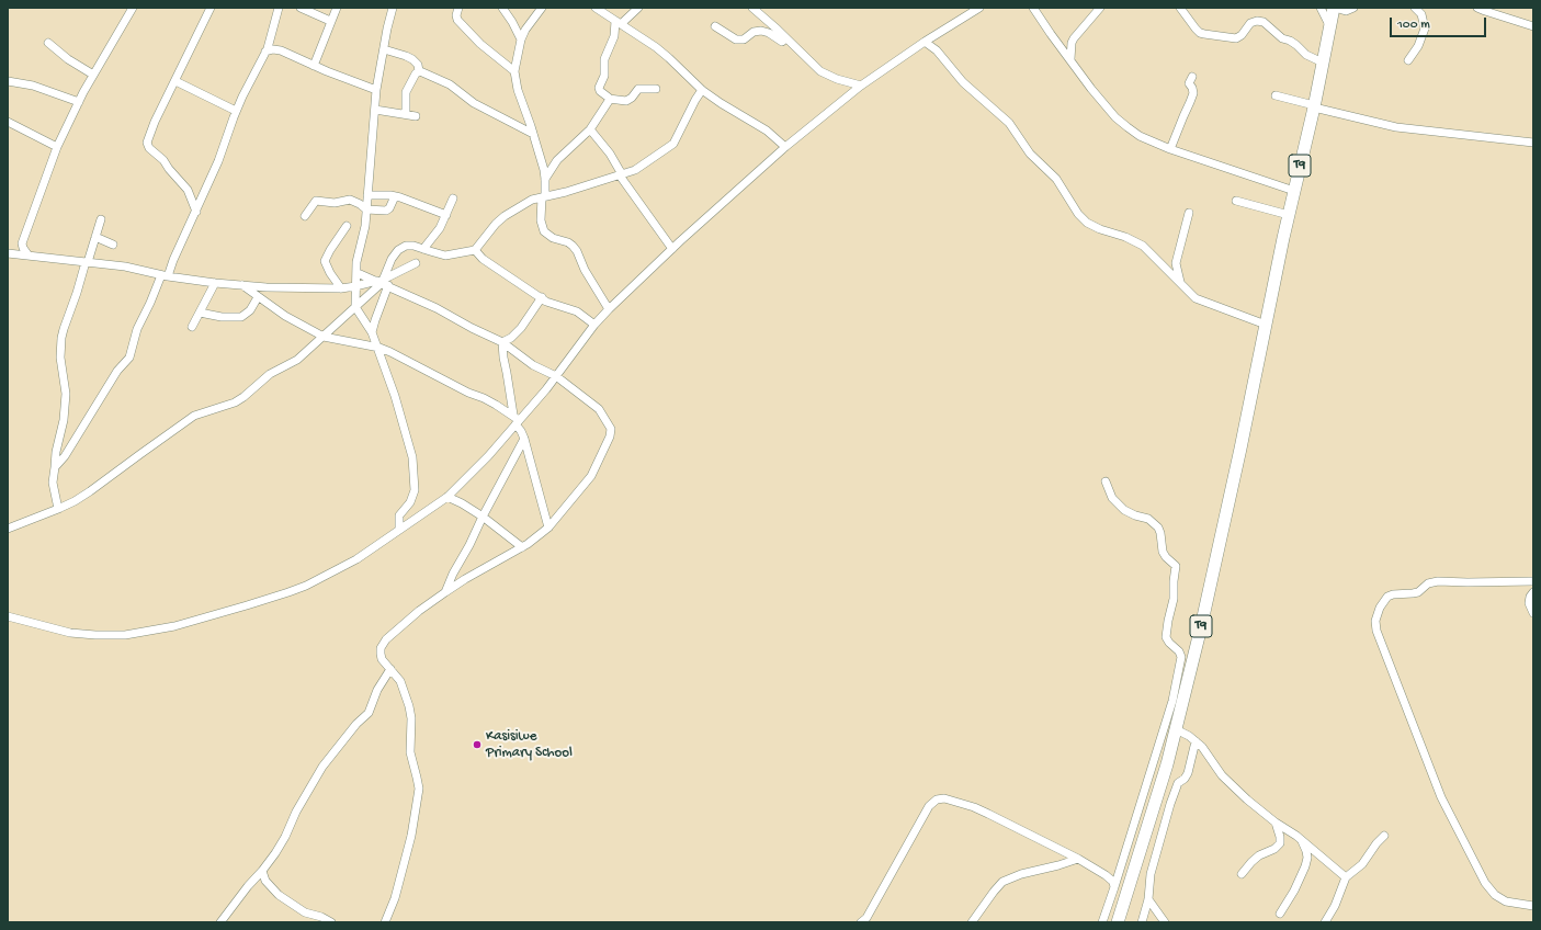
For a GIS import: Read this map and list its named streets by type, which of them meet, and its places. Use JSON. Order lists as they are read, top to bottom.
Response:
{
  "streets": {
    "highway": ["T9"]
  },
  "places": ["Kasisiwe Primary School"],
  "scale_bar": "100 m"
}
